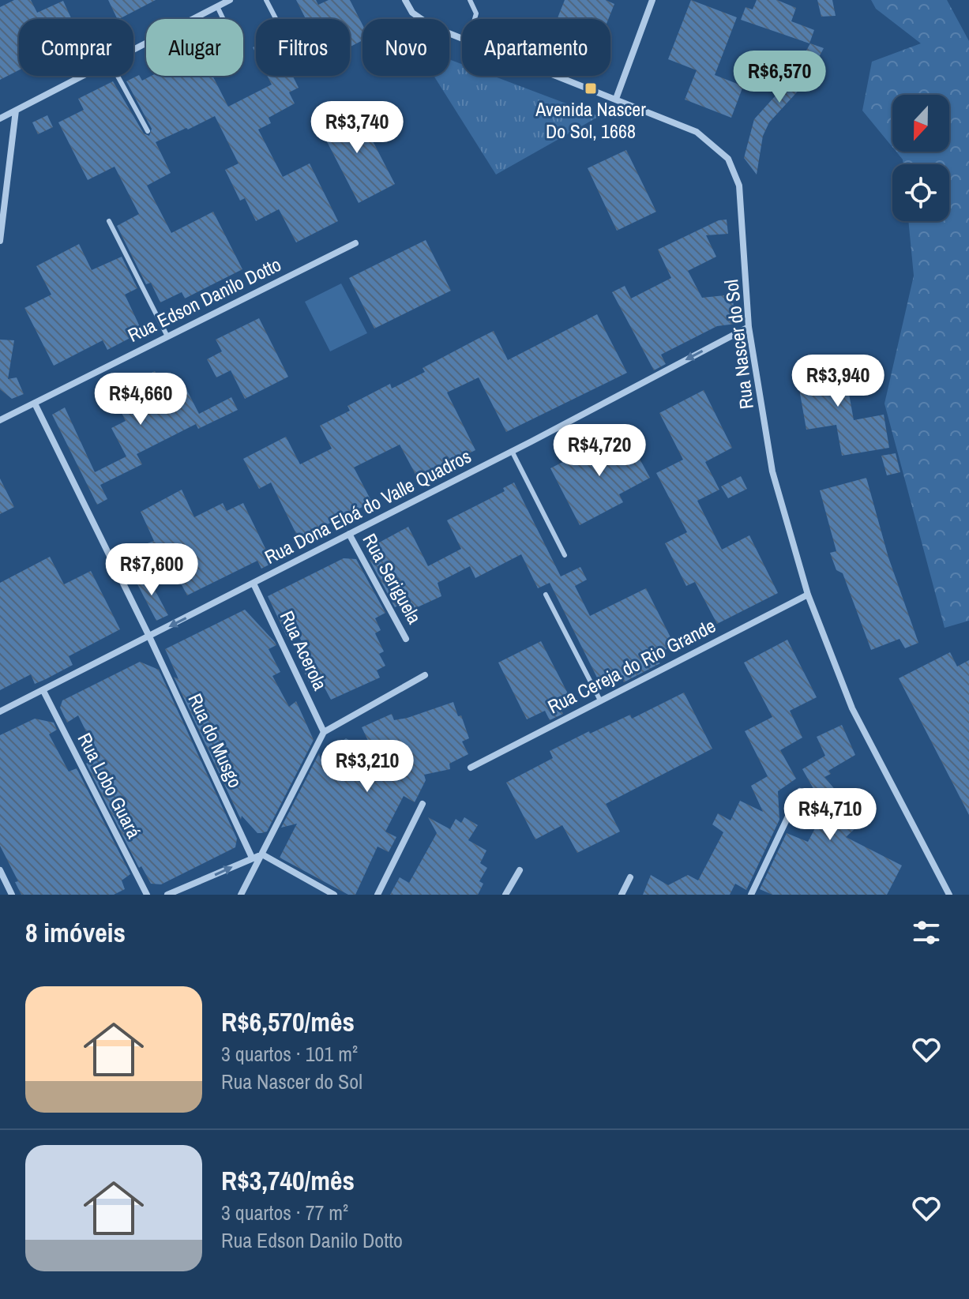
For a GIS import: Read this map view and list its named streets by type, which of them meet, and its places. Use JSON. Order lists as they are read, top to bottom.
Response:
{
  "streets": {
    "street": [
      "Rua Edson Danilo Dotto",
      "Rua Nascer do Sol",
      "Rua Dona Eloá do Valle Quadros",
      "Rua Seriguela",
      "Rua Acerola",
      "Rua Cereja do Rio Grande",
      "Rua do Musgo",
      "Rua Lobo Guará"
    ]
  },
  "crossings": [
    ["Rua Edson Danilo Dotto", "Rua do Musgo"],
    ["Rua Nascer do Sol", "Rua Dona Eloá do Valle Quadros"],
    ["Rua Nascer do Sol", "Rua Cereja do Rio Grande"],
    ["Rua Dona Eloá do Valle Quadros", "Rua Seriguela"],
    ["Rua Dona Eloá do Valle Quadros", "Rua Acerola"],
    ["Rua Dona Eloá do Valle Quadros", "Rua do Musgo"],
    ["Rua Dona Eloá do Valle Quadros", "Rua Lobo Guará"]
  ],
  "one_way": ["Rua Dona Eloá do Valle Quadros"],
  "places": {
    "transit": ["Avenida Nascer Do Sol, 1668"]
  },
  "north": "bottom",
  "page": {
    "chip": [
      "Comprar",
      "Alugar",
      "Filtros",
      "Novo",
      "Apartamento"
    ],
    "price": [
      "R$6,570",
      "R$3,740",
      "R$3,940",
      "R$4,660",
      "R$4,720",
      "R$7,600",
      "R$3,210",
      "R$4,710"
    ],
    "heading": "8 imóveis",
    "list": [
      {
        "name": "R$6,570/mês",
        "note": "3 quartos · 101 m² · Rua Nascer do Sol"
      },
      {
        "name": "R$3,740/mês",
        "note": "3 quartos · 77 m² · Rua Edson Danilo Dotto"
      }
    ]
  }
}
